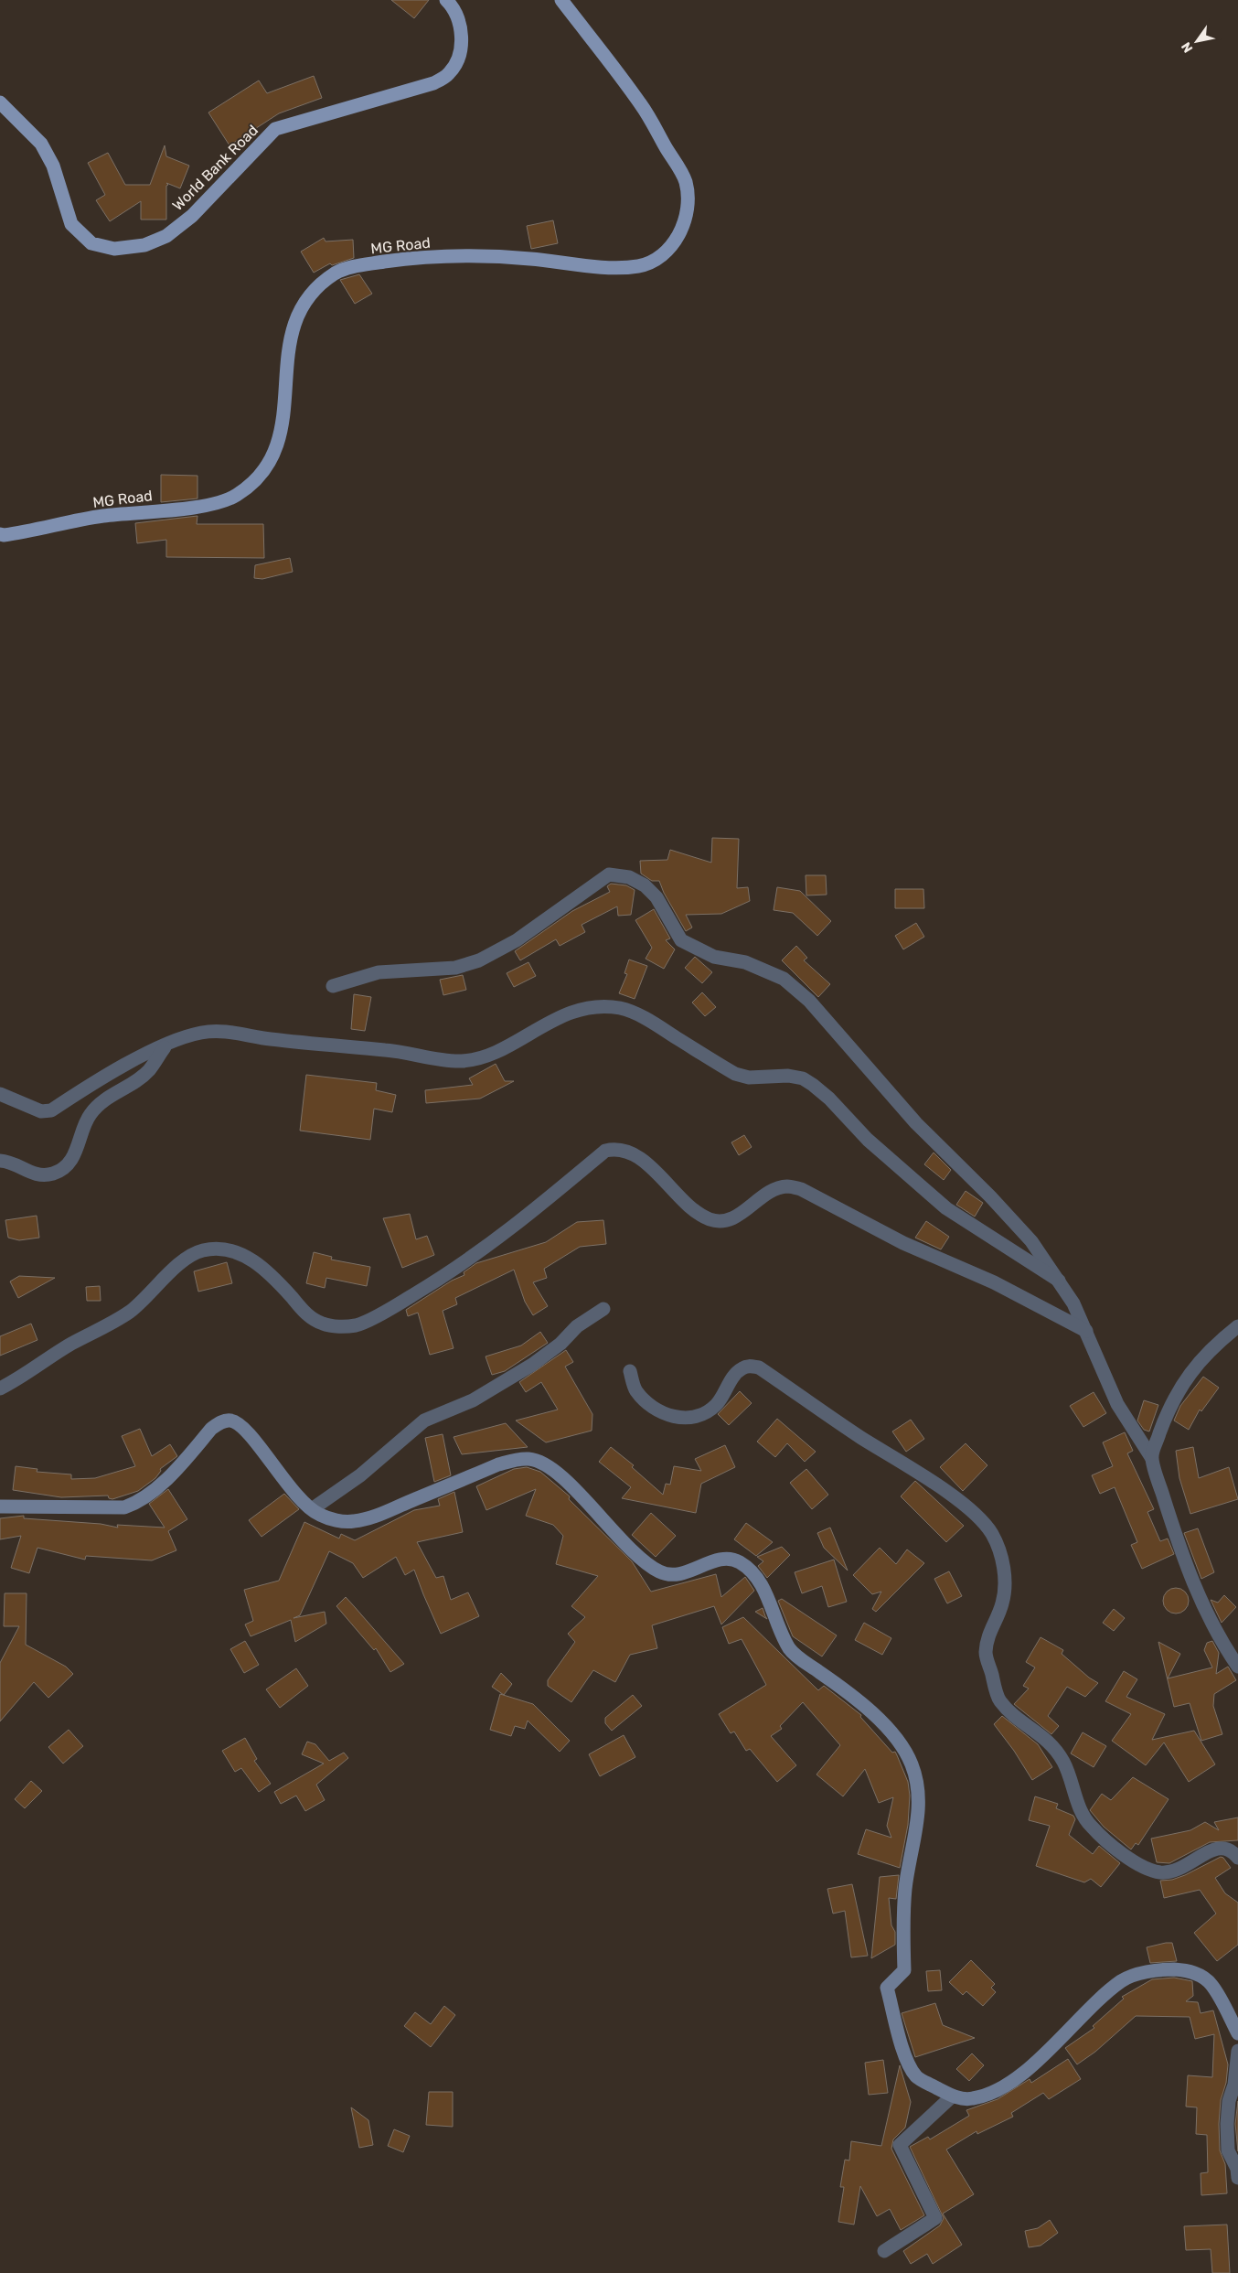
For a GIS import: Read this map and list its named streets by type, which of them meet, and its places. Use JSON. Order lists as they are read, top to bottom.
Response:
{
  "streets": {
    "main road": ["World Bank Road", "MG Road"]
  },
  "north": "bottom left"
}
